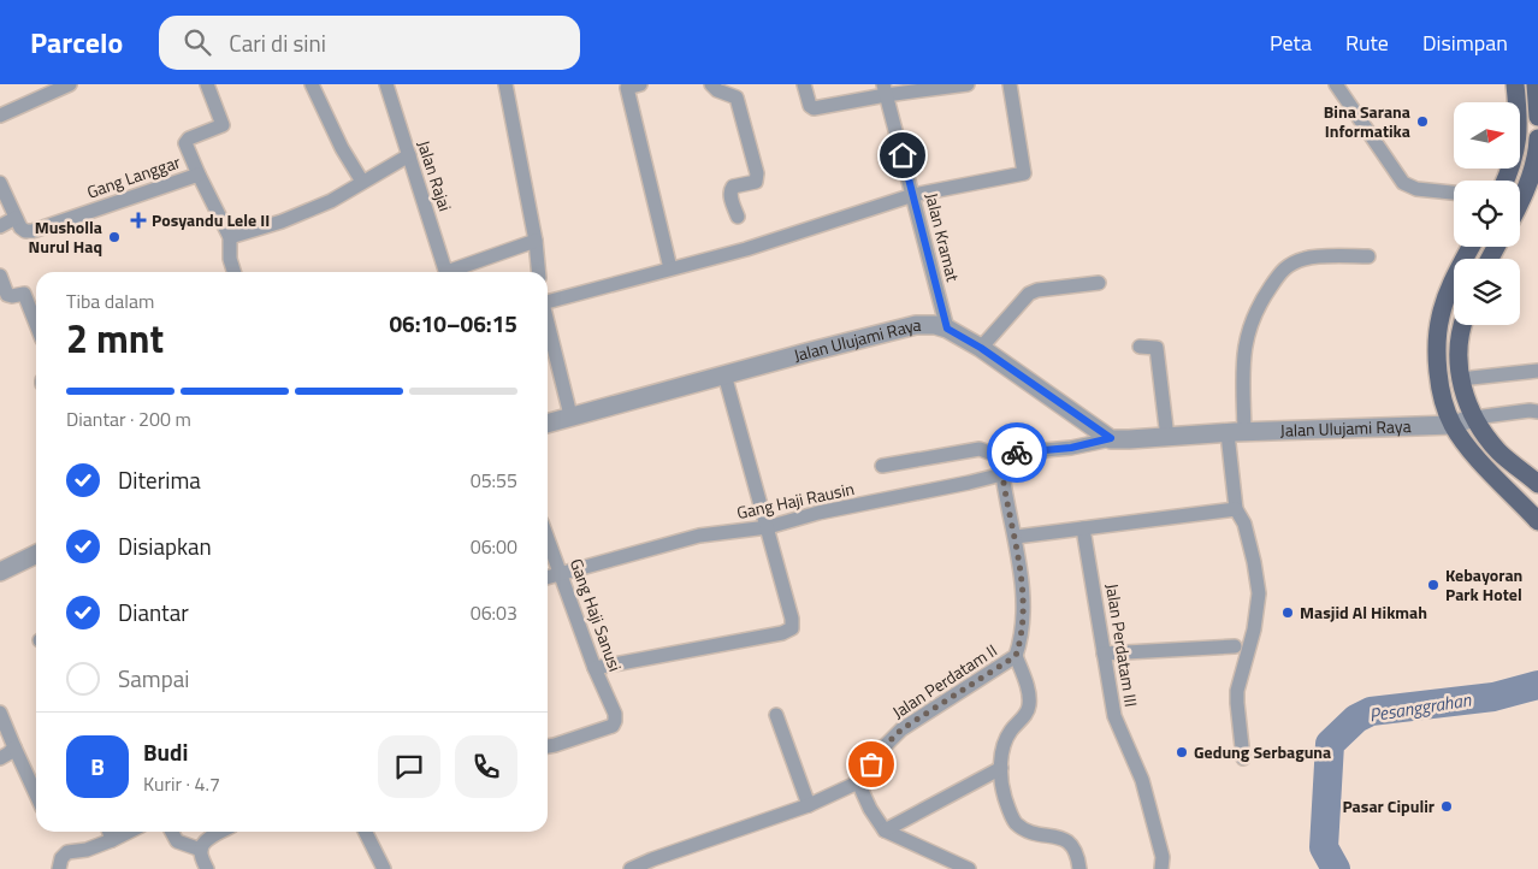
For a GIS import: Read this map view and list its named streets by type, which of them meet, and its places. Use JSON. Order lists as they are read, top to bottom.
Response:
{
  "streets": {
    "street": [
      "Jalan Rajai",
      "Gang Langgar",
      "Jalan Kramat",
      "Jalan Ulujami Raya",
      "Gang Haji Rausin",
      "Gang Haji Sanusi",
      "Jalan Perdatam III",
      "Jalan Perdatam II"
    ]
  },
  "crossings": [
    ["Jalan Kramat", "Jalan Ulujami Raya"],
    ["Gang Haji Rausin", "Gang Haji Sanusi"],
    ["Gang Haji Rausin", "Jalan Perdatam II"]
  ],
  "water": ["Pesanggrahan"],
  "places": {
    "other": [
      "Bina Sarana Informatika",
      "Musholla Nurul Haq",
      "Kebayoran Park Hotel",
      "Masjid Al Hikmah",
      "Gedung Serbaguna",
      "Pasar Cipulir"
    ],
    "health": ["Posyandu Lele II"]
  },
  "north": "right",
  "page": {
    "header": "Parcelo",
    "search": "Cari di sini",
    "nav": ["Peta", "Rute", "Disimpan"],
    "heading": ["2 mnt", "Tiba dalam", "06:10–06:15"],
    "panel": ["Budi", "Kurir · 4.7"],
    "bar": "Diantar · 200 m",
    "list": [
      ["Diterima", "05:55"],
      ["Disiapkan", "06:00"],
      ["Diantar", "06:03"],
      "Sampai"
    ],
    "round": "B"
  }
}
